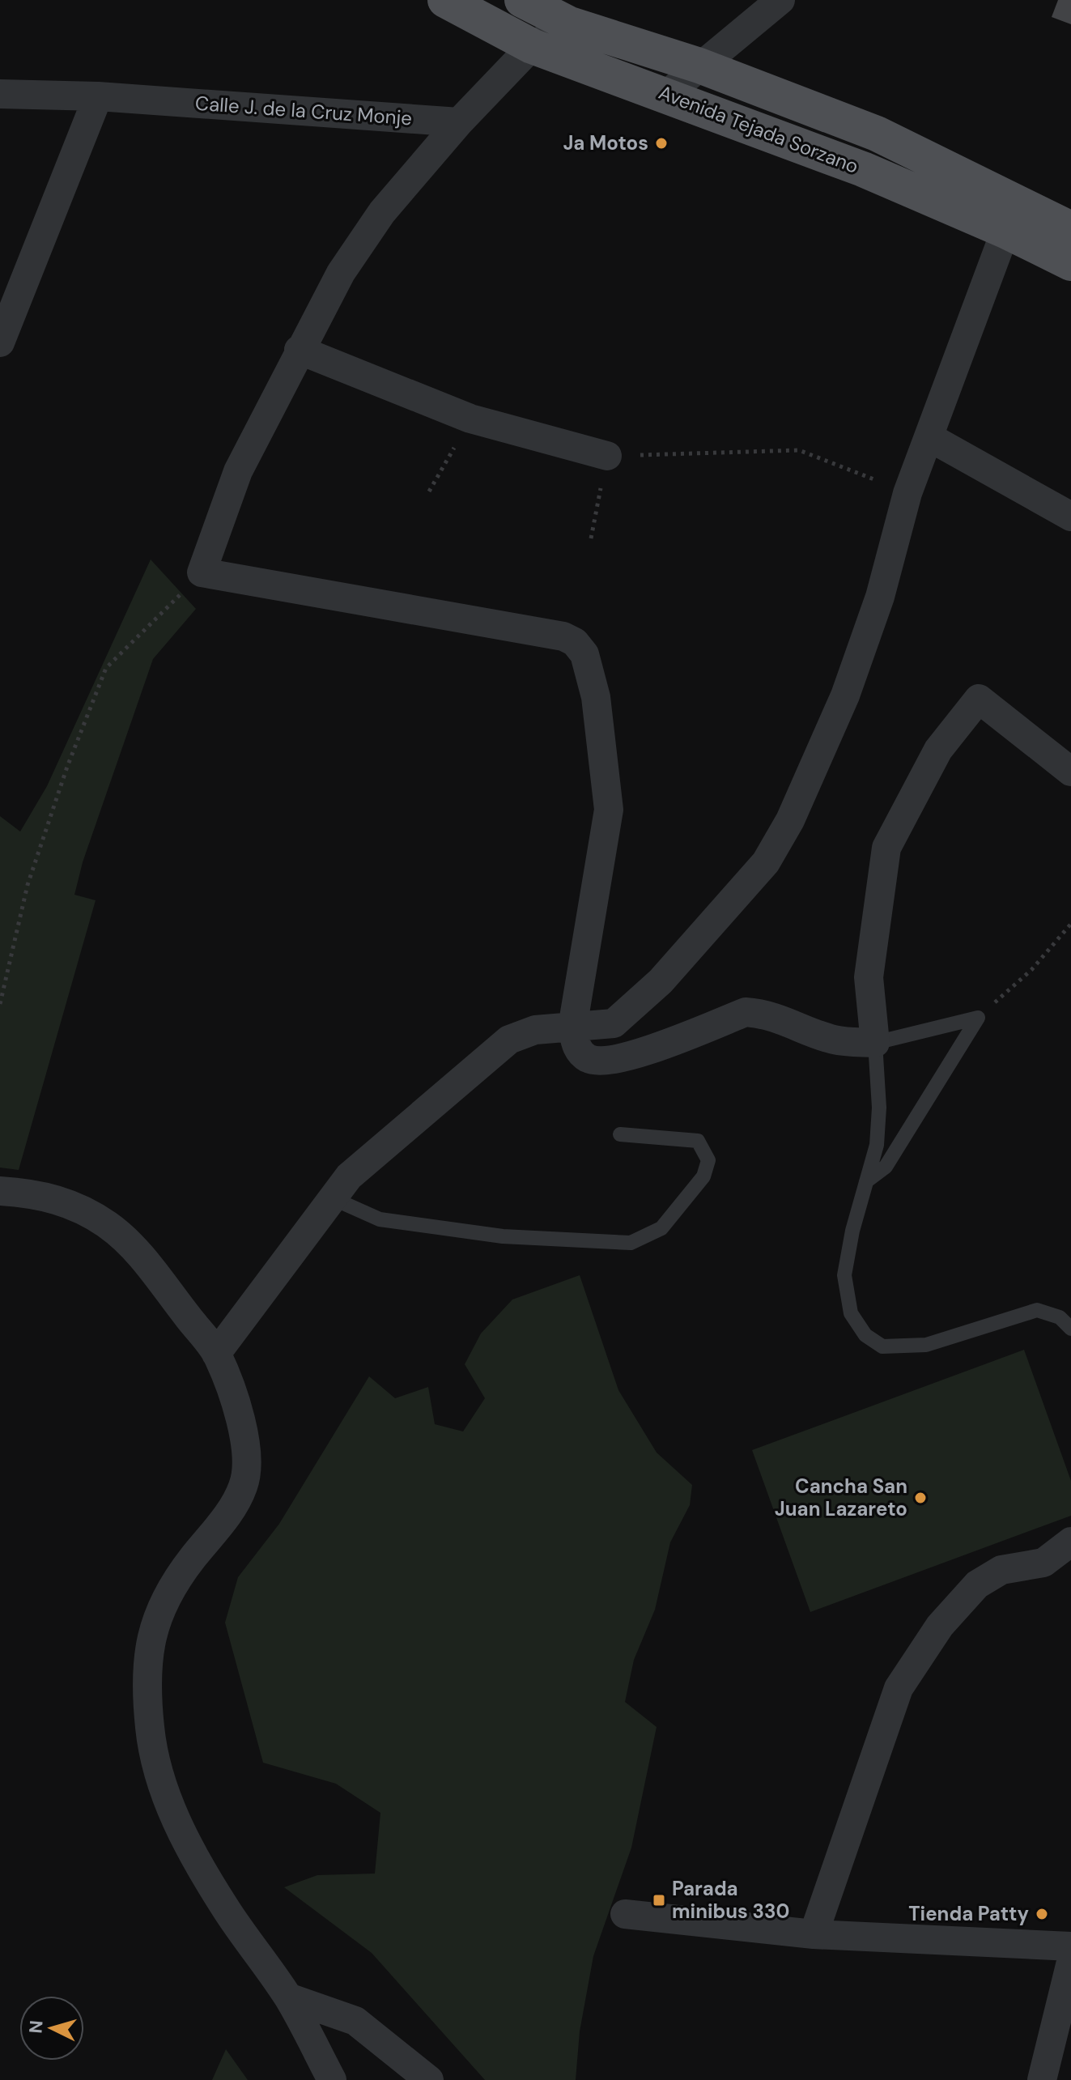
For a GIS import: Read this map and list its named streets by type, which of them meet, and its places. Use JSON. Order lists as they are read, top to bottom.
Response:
{
  "streets": {
    "main road": ["Avenida Tejada Sorzano"],
    "street": ["Calle J. de la Cruz Monje"]
  },
  "places": {
    "other": ["Ja Motos", "Cancha San Juan Lazareto", "Tienda Patty"],
    "transit": ["Parada minibus 330"]
  },
  "north": "left"
}
